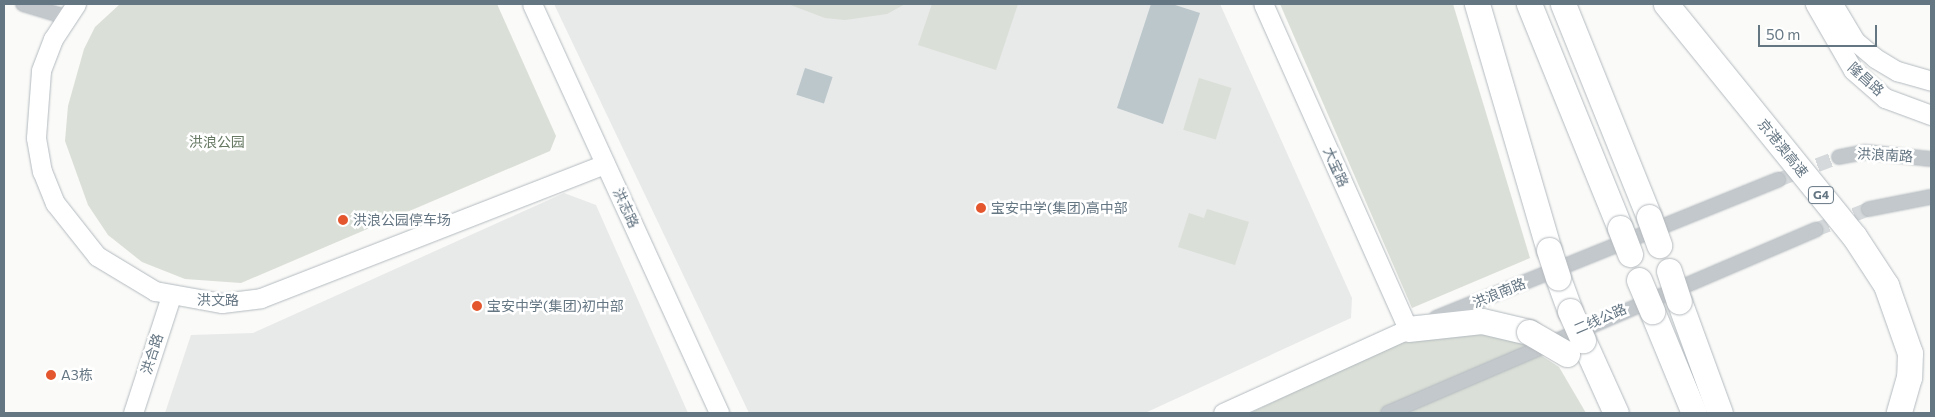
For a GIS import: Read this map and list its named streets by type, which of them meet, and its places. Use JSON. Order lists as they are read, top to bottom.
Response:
{
  "streets": {
    "highway": ["京港澳高速", "G4"],
    "street": [
      "隆昌路",
      "洪浪南路",
      "大宝路",
      "洪志路",
      "洪文路",
      "二线公路",
      "洪合路"
    ]
  },
  "crossings": [
    ["洪浪南路", "大宝路"],
    ["洪志路", "洪文路"],
    ["洪文路", "洪合路"]
  ],
  "parks": ["洪浪公园"],
  "places": [
    "宝安中学(集团)高中部",
    "洪浪公园停车场",
    "宝安中学(集团)初中部",
    "A3栋"
  ],
  "scale_bar": "50 m"
}
